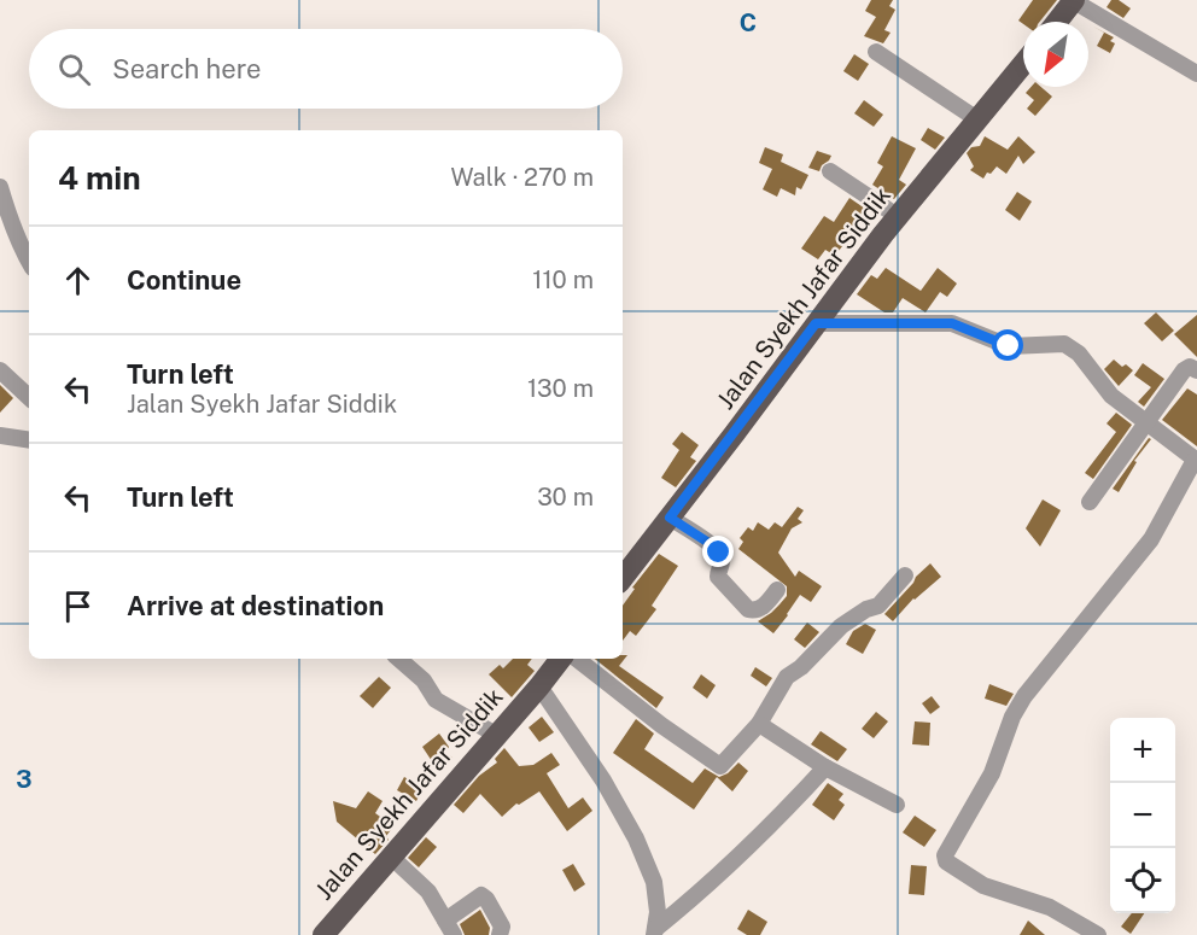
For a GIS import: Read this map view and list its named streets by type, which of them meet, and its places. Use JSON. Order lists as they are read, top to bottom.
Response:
{
  "streets": {
    "main road": ["Jalan Syekh Jafar Siddik"]
  },
  "north": "bottom left",
  "page": {
    "search": "Search here",
    "heading": ["4 min", "Walk · 270 m"],
    "list": [
      ["Continue", "110 m"],
      ["Turn left", "Jalan Syekh Jafar Siddik", "130 m"],
      ["Turn left", "30 m"],
      "Arrive at destination"
    ],
    "map_buttons": ["+", "−"]
  },
  "grid": {
    "columns": ["C"],
    "rows": ["3"]
  }
}
